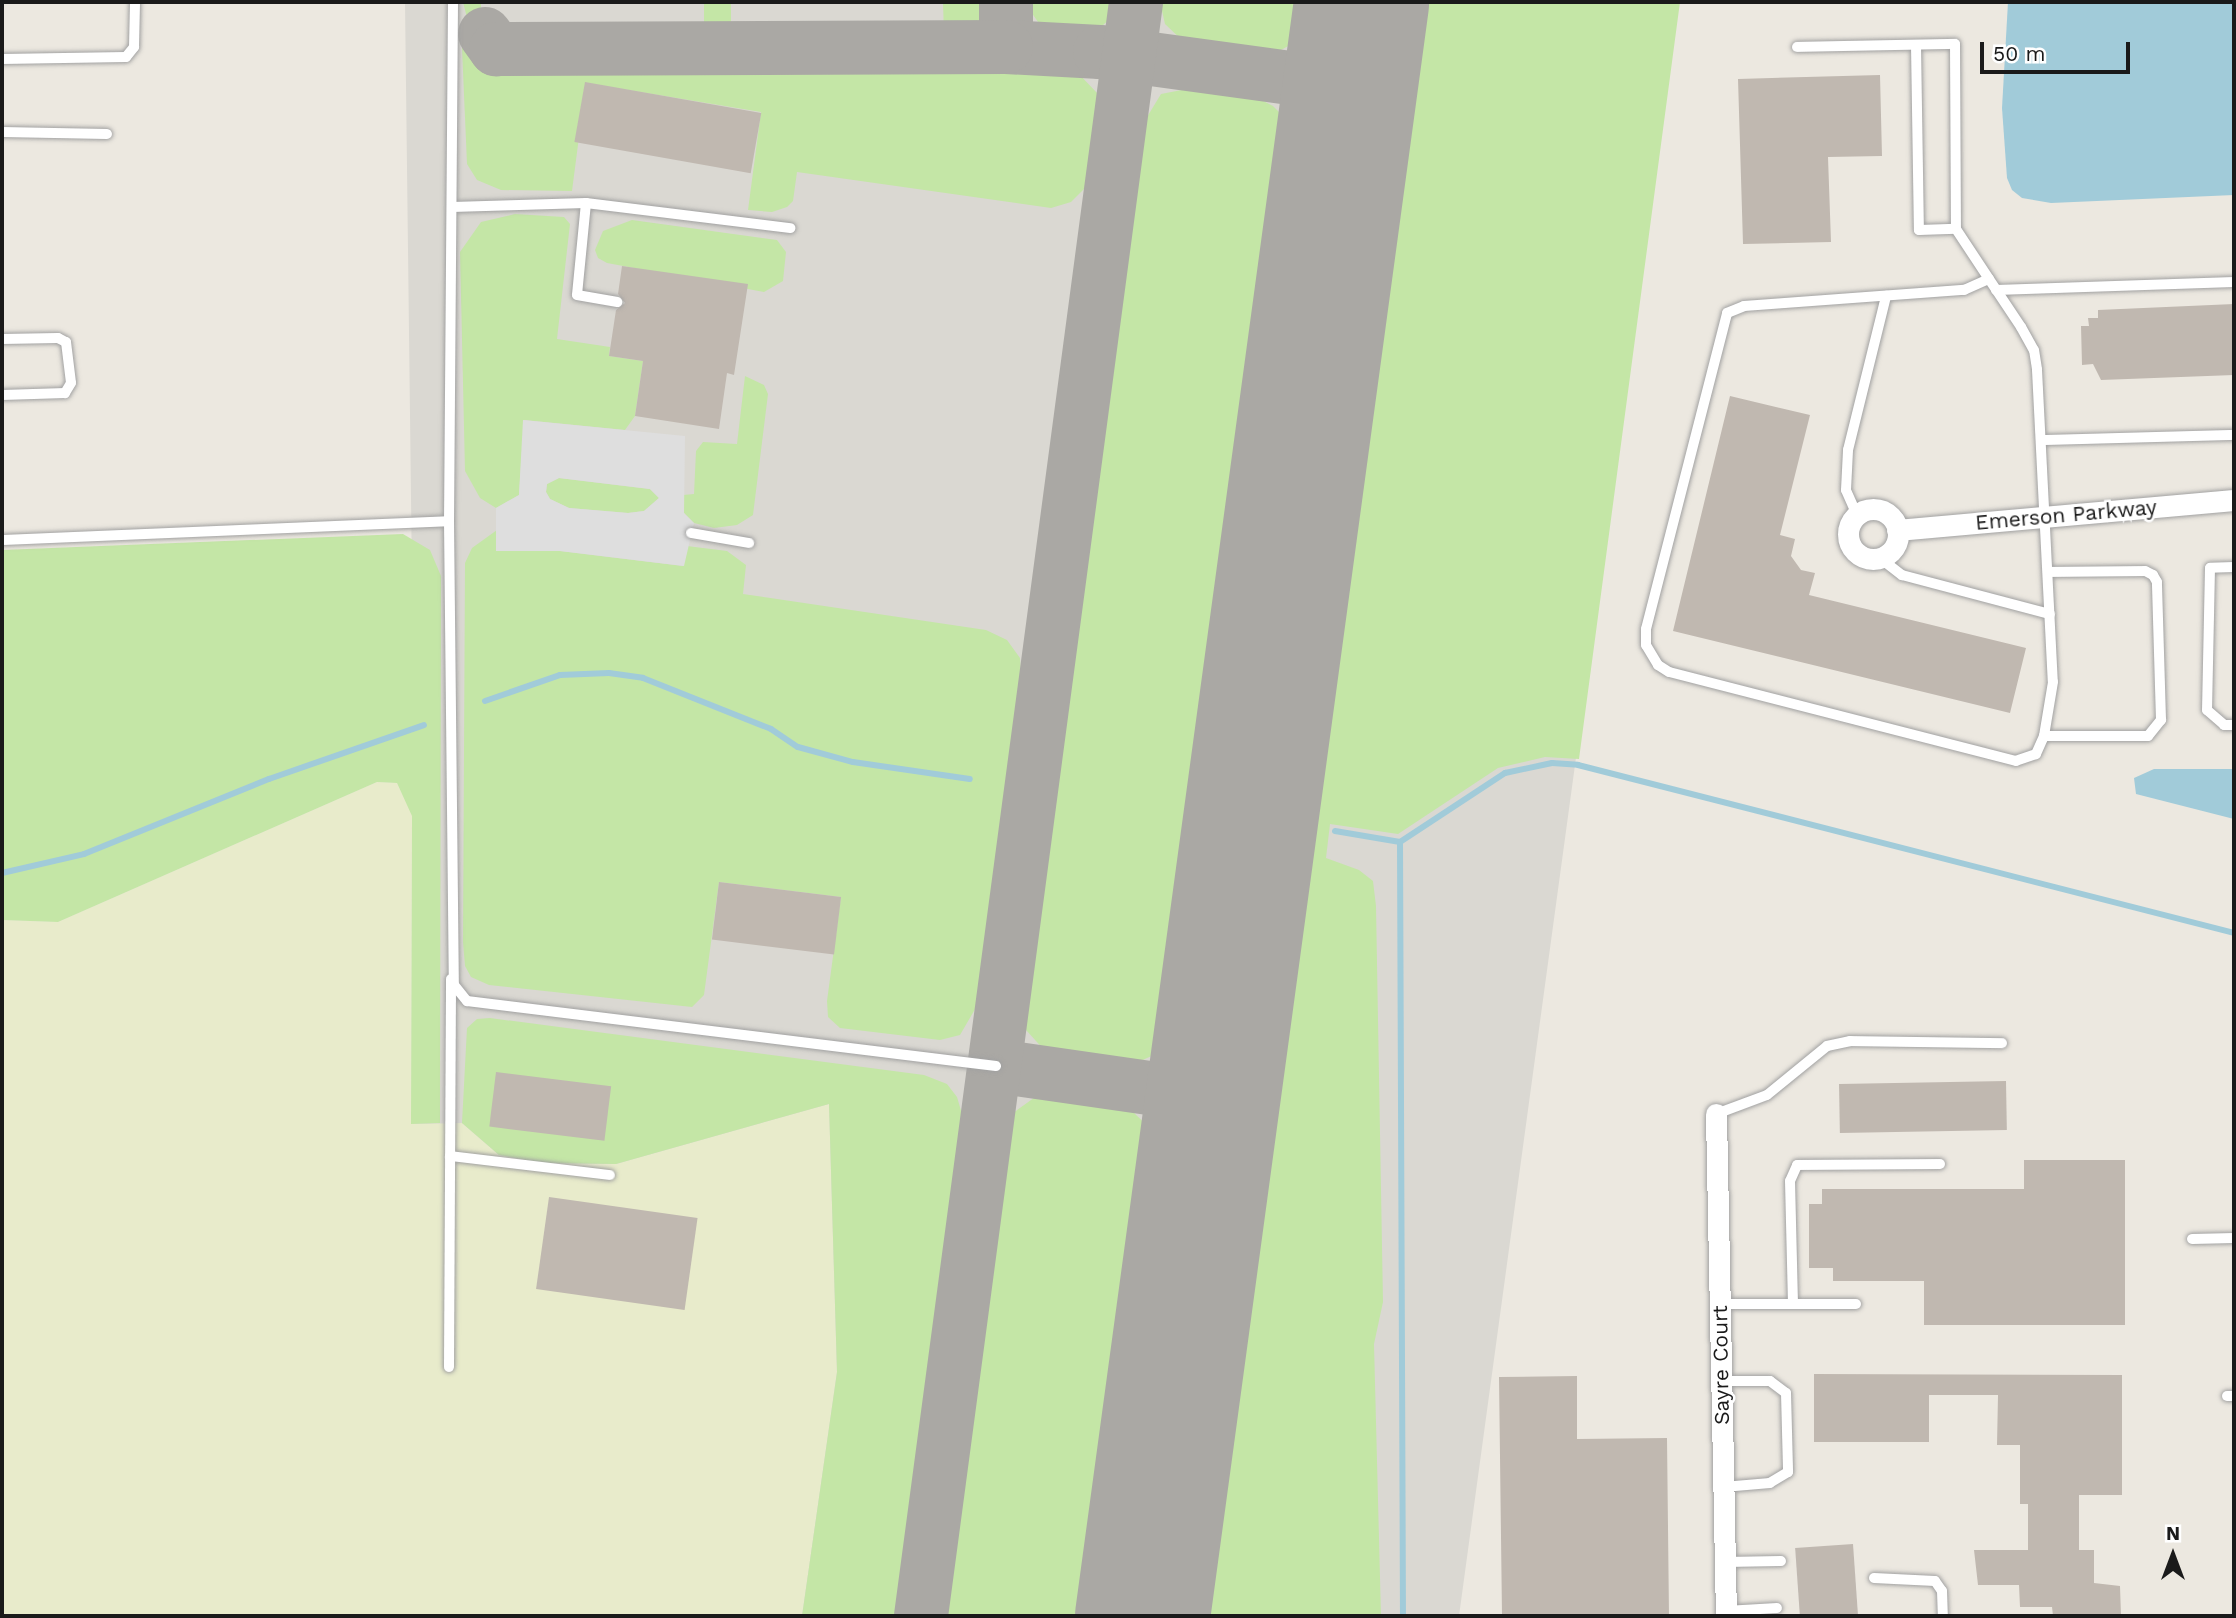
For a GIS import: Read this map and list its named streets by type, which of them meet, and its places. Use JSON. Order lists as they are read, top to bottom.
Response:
{
  "streets": {
    "street": ["Emerson Parkway", "Sayre Court"]
  },
  "scale_bar": "50 m",
  "north": "top"
}
